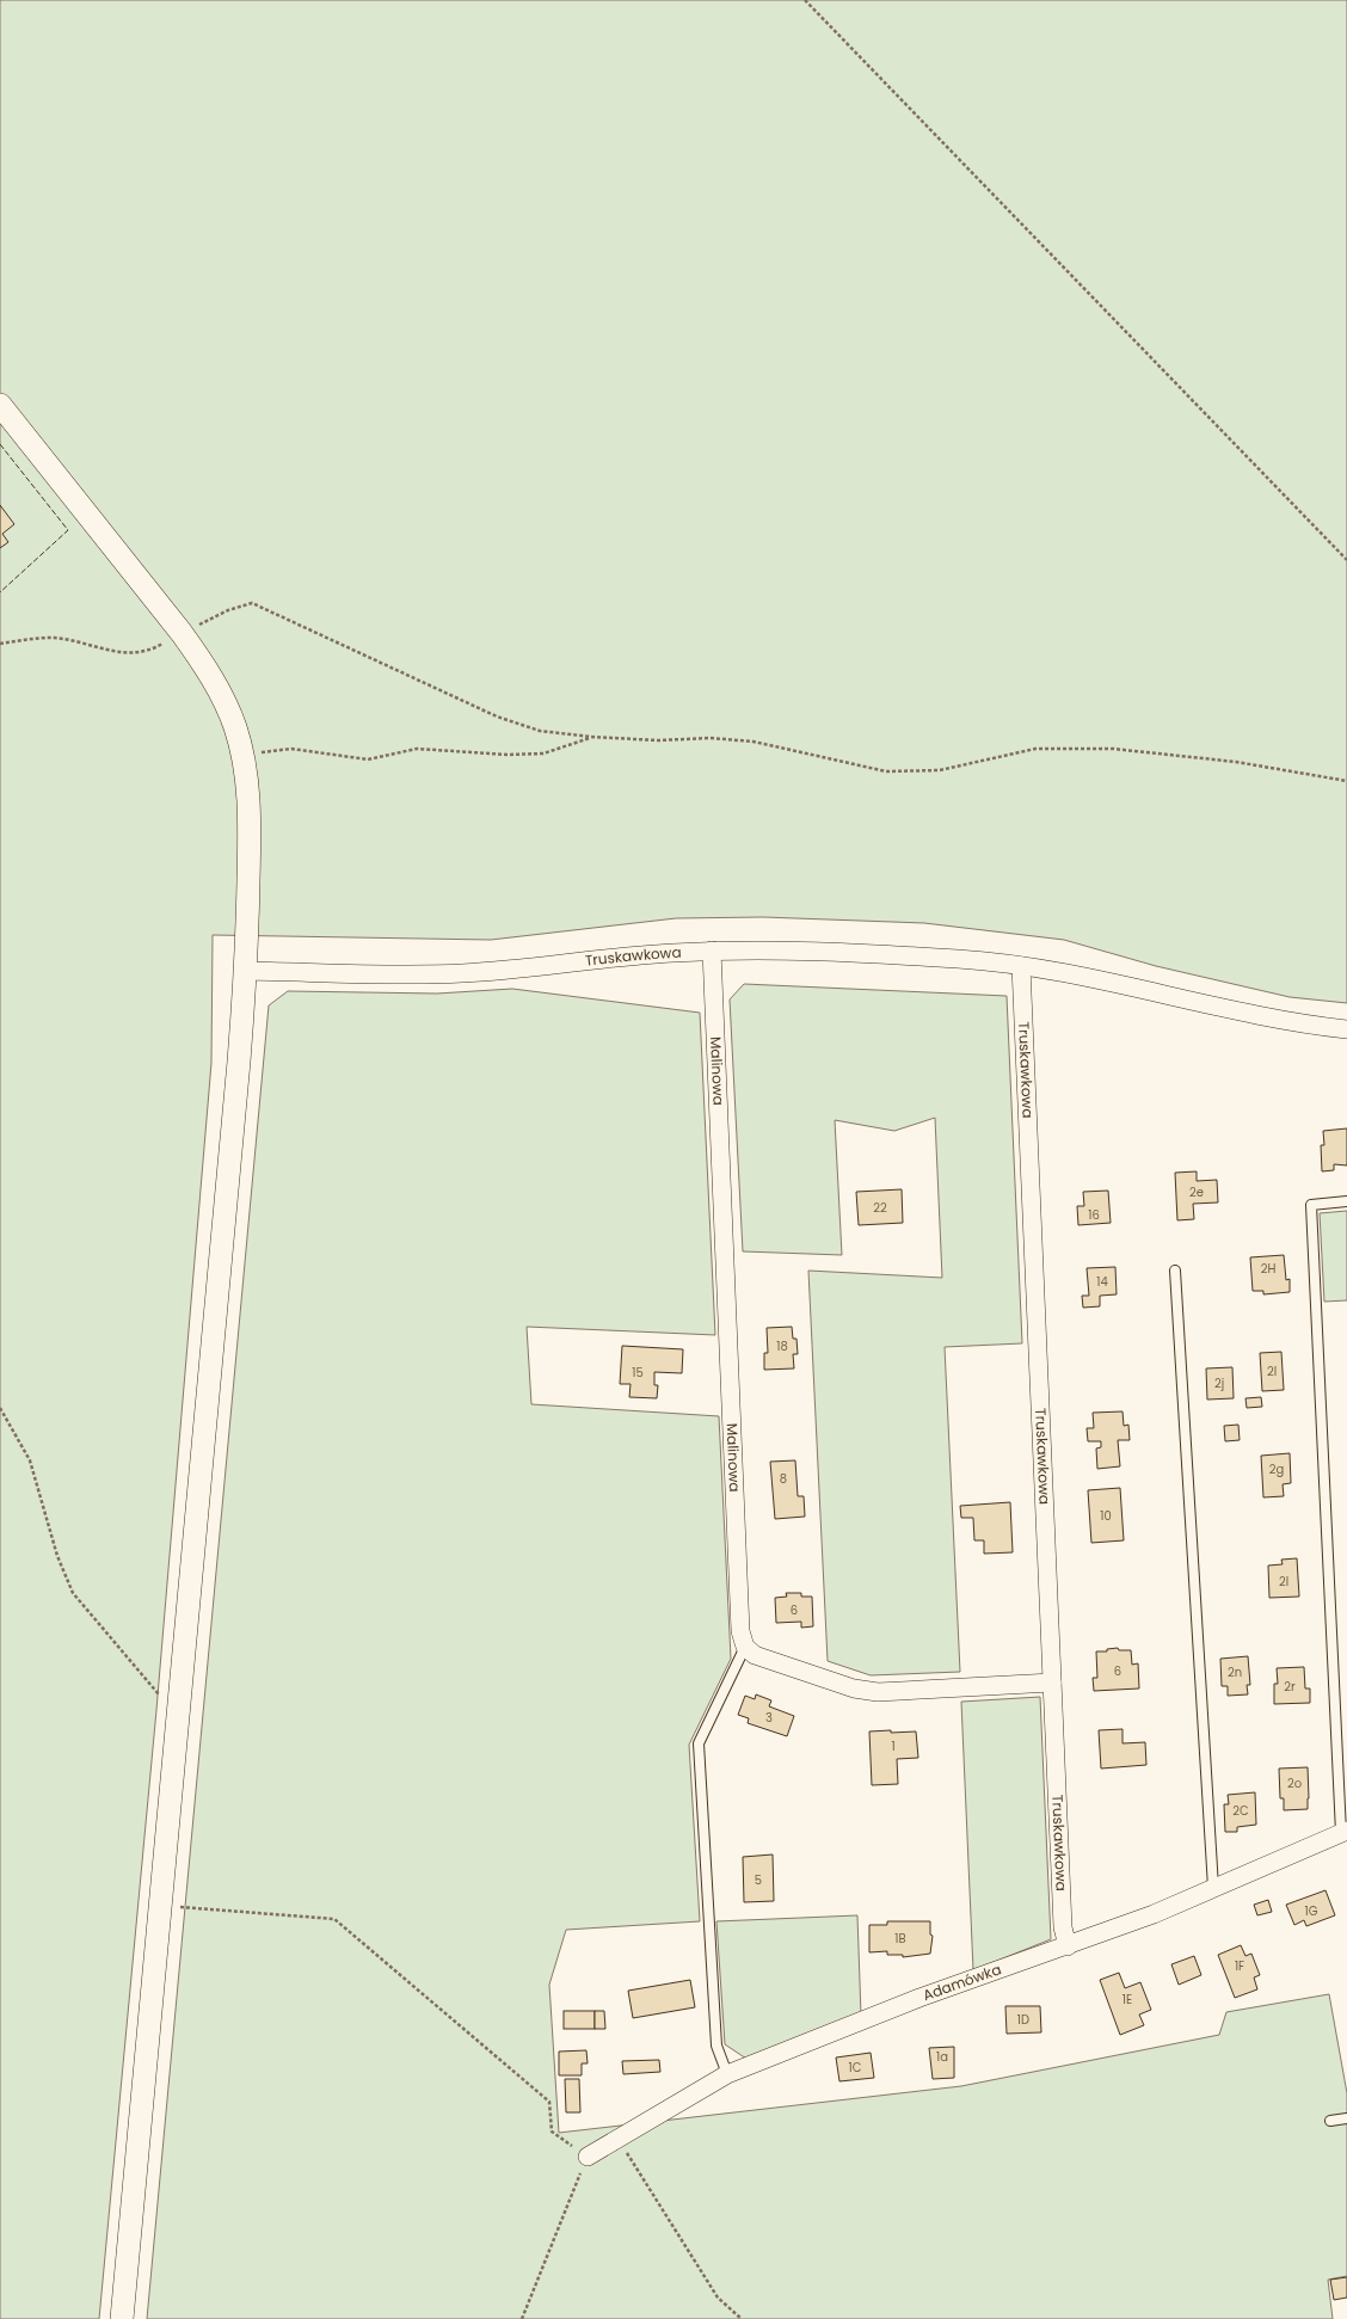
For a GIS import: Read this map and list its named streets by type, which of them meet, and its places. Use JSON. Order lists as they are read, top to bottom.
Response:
{
  "streets": {
    "street": ["Truskawkowa", "Malinowa", "Adamówka"]
  },
  "crossings": [
    ["Truskawkowa", "Malinowa"],
    ["Truskawkowa", "Adamówka"]
  ],
  "house_numbers": [
    "2e",
    "22",
    "16",
    "2H",
    "14",
    "18",
    "2I",
    "15",
    "2j",
    "2g",
    "8",
    "10",
    "2l",
    "6",
    "6",
    "2n",
    "2r",
    "3",
    "1",
    "2o",
    "2C",
    "5",
    "1G",
    "1B",
    "1F",
    "1E",
    "1D",
    "1a",
    "1C"
  ]
}
